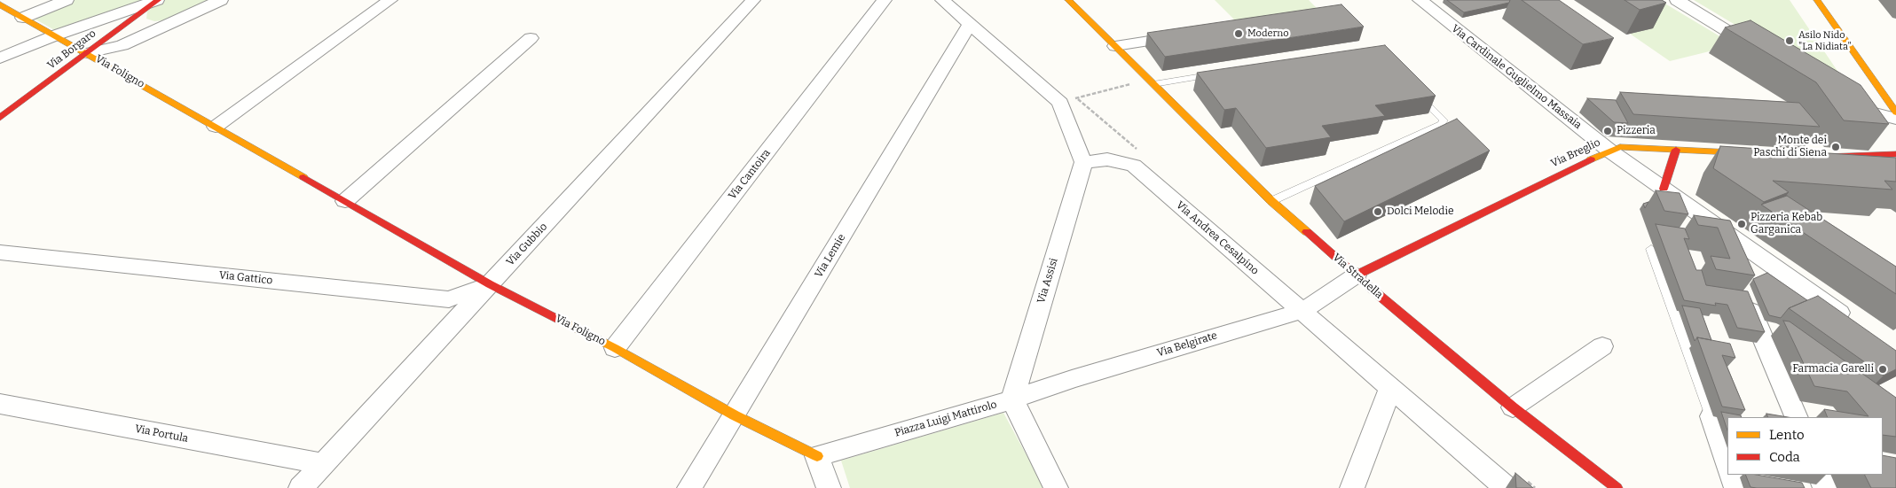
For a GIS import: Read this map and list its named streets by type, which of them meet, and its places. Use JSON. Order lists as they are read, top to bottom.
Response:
{
  "streets": {
    "street": [
      "Via Borgaro",
      "Via Foligno",
      "Via Cardinale Guglielmo Massaia",
      "Via Breglio",
      "Via Cantoira",
      "Via Andrea Cesalpino",
      "Via Gubbio",
      "Via Lemie",
      "Via Stradella",
      "Via Gattico",
      "Via Assisi",
      "Via Belgirate",
      "Piazza Luigi Mattirolo",
      "Via Portula"
    ]
  },
  "crossings": [
    ["Via Borgaro", "Via Foligno"],
    ["Via Foligno", "Via Cantoira"],
    ["Via Foligno", "Via Gubbio"],
    ["Via Foligno", "Via Lemie"],
    ["Via Foligno", "Via Gattico"],
    ["Via Foligno", "Piazza Luigi Mattirolo"],
    ["Via Cardinale Guglielmo Massaia", "Via Breglio"],
    ["Via Breglio", "Via Stradella"],
    ["Via Breglio", "Via Belgirate"],
    ["Via Andrea Cesalpino", "Via Assisi"],
    ["Via Andrea Cesalpino", "Via Belgirate"],
    ["Via Gubbio", "Via Gattico"],
    ["Via Gubbio", "Via Portula"],
    ["Via Stradella", "Via Belgirate"],
    ["Via Assisi", "Via Belgirate"],
    ["Via Assisi", "Piazza Luigi Mattirolo"],
    ["Via Belgirate", "Piazza Luigi Mattirolo"]
  ],
  "places": [
    "Moderno",
    "Asilo Nido \"La Nidiata\"",
    "Pizzeria",
    "Monte dei Paschi di Siena",
    "Dolci Melodie",
    "Pizzeria Kebab Garganica",
    "Farmacia Garelli"
  ],
  "legend": ["Lento", "Coda"]
}
